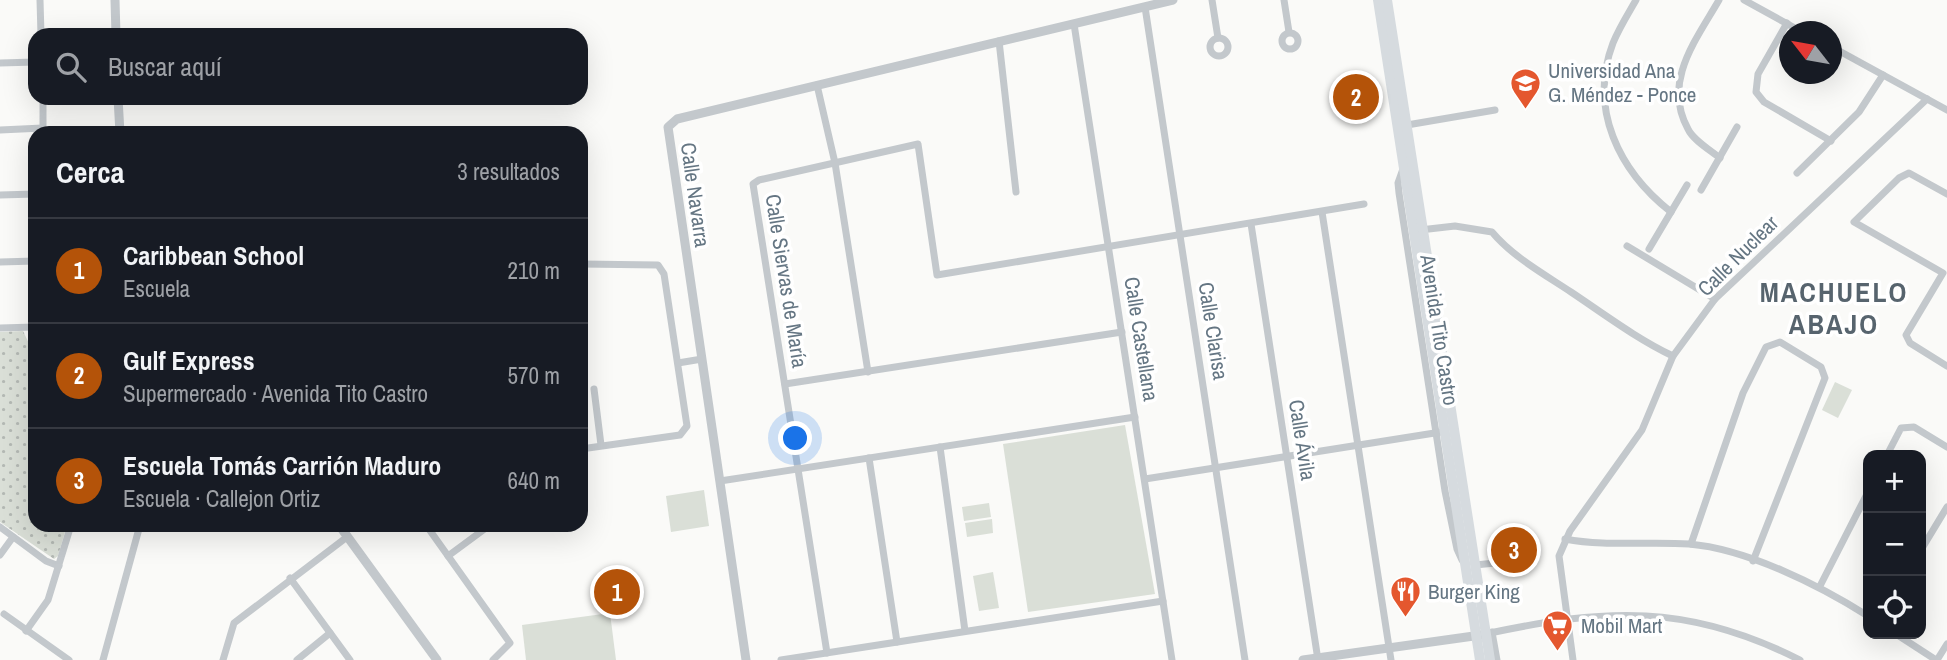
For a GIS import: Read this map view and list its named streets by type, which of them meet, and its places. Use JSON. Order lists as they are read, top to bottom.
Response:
{
  "streets": {
    "main road": ["Avenida Tito Castro"],
    "street": [
      "Calle Navarra",
      "Calle Nuclear",
      "Calle Siervas de María",
      "Calle Clarisa",
      "Calle Castellana",
      "Calle Ávila"
    ]
  },
  "crossings": [
    ["Calle Navarra", "Calle Clarisa"],
    ["Calle Navarra", "Calle Castellana"],
    ["Calle Siervas de María", "Calle Clarisa"],
    ["Calle Siervas de María", "Calle Castellana"],
    ["Calle Siervas de María", "Calle Ávila"]
  ],
  "districts": ["MACHUELO ABAJO"],
  "places": {
    "school or university": ["Universidad Ana G. Méndez - Ponce"],
    "restaurant": ["Burger King"],
    "supermarket": ["Mobil Mart"]
  },
  "north": "top left",
  "page": {
    "search": "Buscar aquí",
    "pins": ["2", "3", "1"],
    "heading": ["Cerca", "3 resultados"],
    "list": [
      {
        "mark": "1",
        "name": "Caribbean School",
        "note": "Escuela",
        "value": "210 m"
      },
      {
        "mark": "2",
        "name": "Gulf Express",
        "note": "Supermercado · Avenida Tito Castro",
        "value": "570 m"
      },
      {
        "mark": "3",
        "name": "Escuela Tomás Carrión Maduro",
        "note": "Escuela · Callejon Ortiz",
        "value": "640 m"
      }
    ],
    "map_buttons": ["+", "−"]
  }
}
